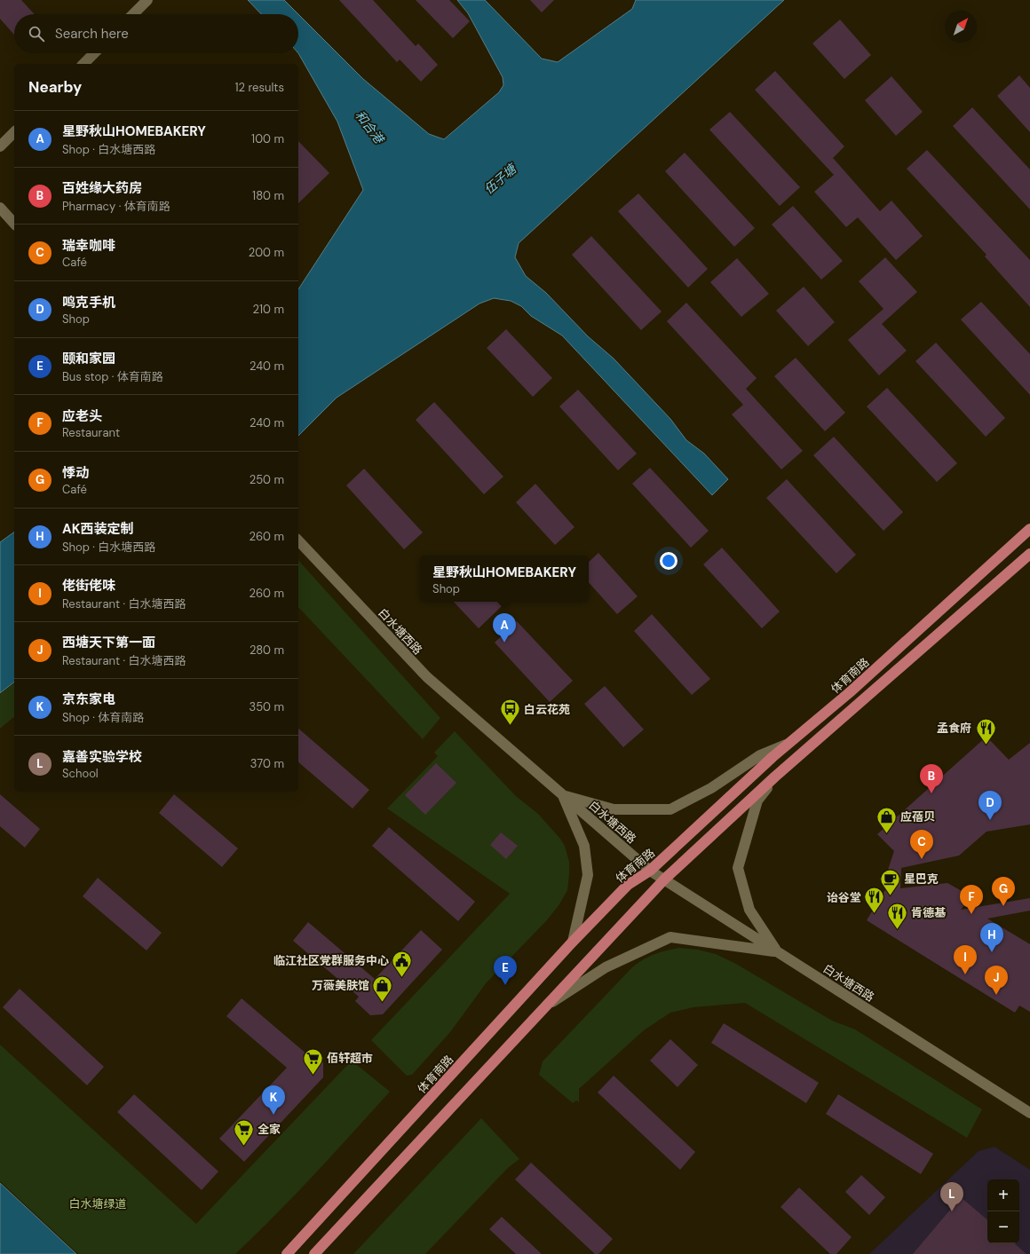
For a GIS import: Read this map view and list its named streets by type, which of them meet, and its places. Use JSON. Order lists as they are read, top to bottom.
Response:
{
  "streets": {
    "main road": ["体育南路"],
    "street": ["白水塘西路"]
  },
  "crossings": [
    ["白水塘西路", "体育南路"]
  ],
  "water": ["和合港", "伍子塘"],
  "parks": ["白水塘绿道"],
  "places": {
    "bus stop": ["白云花苑"],
    "restaurant": ["孟食府", "诒谷堂", "肯德基"],
    "shop": ["应蓓贝", "万薇美肤馆"],
    "cafe": ["星巴克"],
    "public building": ["临江社区党群服务中心"],
    "supermarket": ["佰轩超市", "全家"]
  },
  "north": "top right",
  "page": {
    "search": "Search here",
    "heading": ["Nearby", "12 results"],
    "list": [
      {
        "mark": "A",
        "name": "星野秋山HOMEBAKERY",
        "note": "Shop · 白水塘西路",
        "value": "100 m"
      },
      {
        "mark": "B",
        "name": "百姓缘大药房",
        "note": "Pharmacy · 体育南路",
        "value": "180 m"
      },
      {
        "mark": "C",
        "name": "瑞幸咖啡",
        "note": "Café",
        "value": "200 m"
      },
      {
        "mark": "D",
        "name": "鸣克手机",
        "note": "Shop",
        "value": "210 m"
      },
      {
        "mark": "E",
        "name": "颐和家园",
        "note": "Bus stop · 体育南路",
        "value": "240 m"
      },
      {
        "mark": "F",
        "name": "应老头",
        "note": "Restaurant",
        "value": "240 m"
      },
      {
        "mark": "G",
        "name": "悸动",
        "note": "Café",
        "value": "250 m"
      },
      {
        "mark": "H",
        "name": "AK西装定制",
        "note": "Shop · 白水塘西路",
        "value": "260 m"
      },
      {
        "mark": "I",
        "name": "佬街佬味",
        "note": "Restaurant · 白水塘西路",
        "value": "260 m"
      },
      {
        "mark": "J",
        "name": "西塘天下第一面",
        "note": "Restaurant · 白水塘西路",
        "value": "280 m"
      },
      {
        "mark": "K",
        "name": "京东家电",
        "note": "Shop · 体育南路",
        "value": "350 m"
      },
      {
        "mark": "L",
        "name": "嘉善实验学校",
        "note": "School",
        "value": "370 m"
      }
    ],
    "popup": ["星野秋山HOMEBAKERY", "Shop"],
    "pins": [
      "A",
      "B",
      "D",
      "C",
      "G",
      "F",
      "H",
      "I",
      "E",
      "J",
      "K",
      "L"
    ],
    "map_buttons": ["+", "−"]
  }
}
